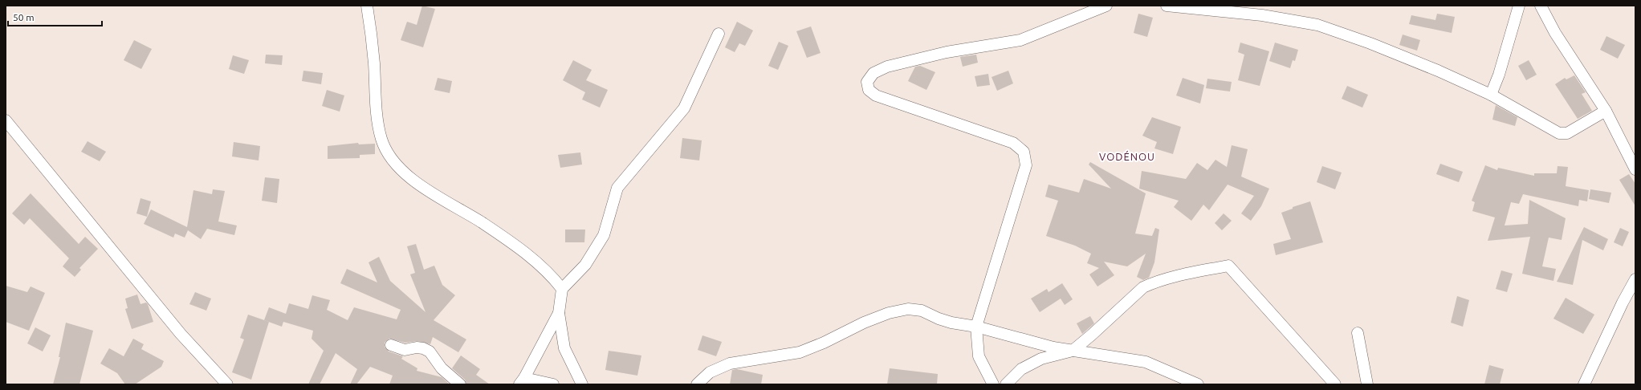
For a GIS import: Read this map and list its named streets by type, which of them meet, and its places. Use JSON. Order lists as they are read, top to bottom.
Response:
{
  "districts": ["VODÉNOU"],
  "scale_bar": "50 m"
}
